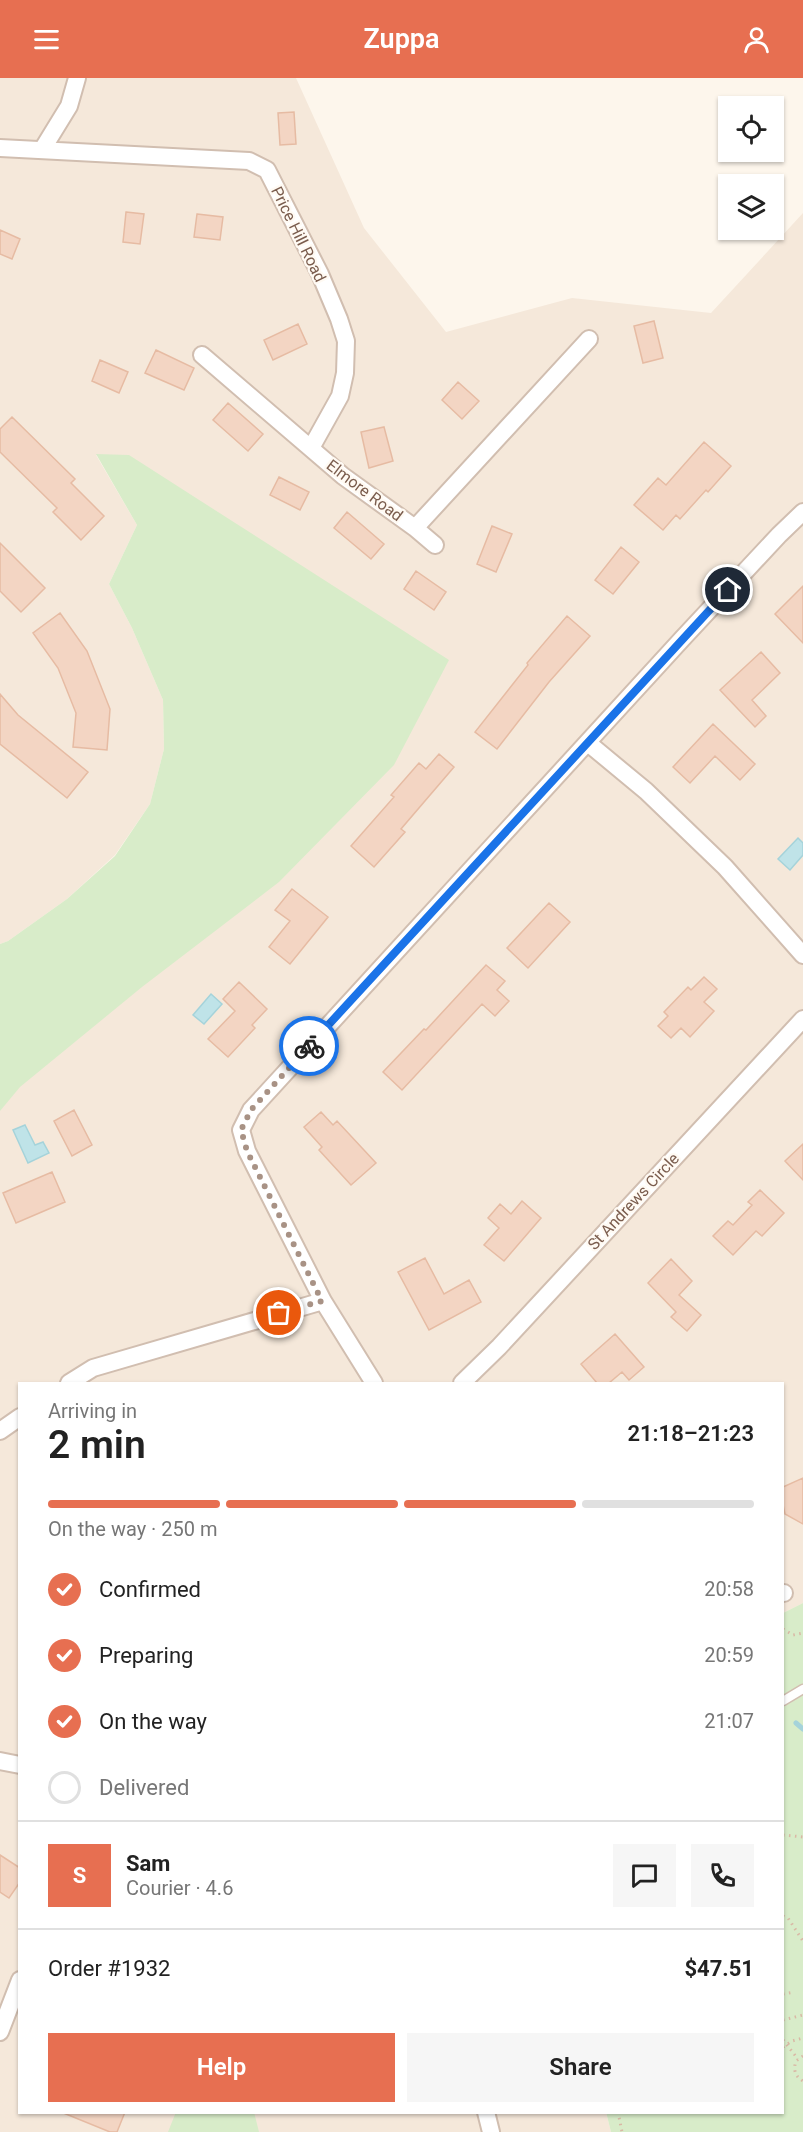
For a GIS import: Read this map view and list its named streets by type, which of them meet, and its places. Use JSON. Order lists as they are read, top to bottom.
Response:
{
  "streets": {
    "street": ["Price Hill Road", "Elmore Road", "St Andrews Circle"]
  },
  "crossings": [
    ["Price Hill Road", "Elmore Road"]
  ],
  "page": {
    "header": "Zuppa",
    "heading": ["2 min", "Arriving in", "21:18–21:23"],
    "panel": [
      "Sam",
      "Courier · 4.6",
      "Order #1932",
      "$47.51"
    ],
    "bar": "On the way · 250 m",
    "list": [
      ["Confirmed", "20:58"],
      ["Preparing", "20:59"],
      ["On the way", "21:07"],
      "Delivered"
    ],
    "round": "S",
    "buttons": ["Help", "Share"]
  }
}
